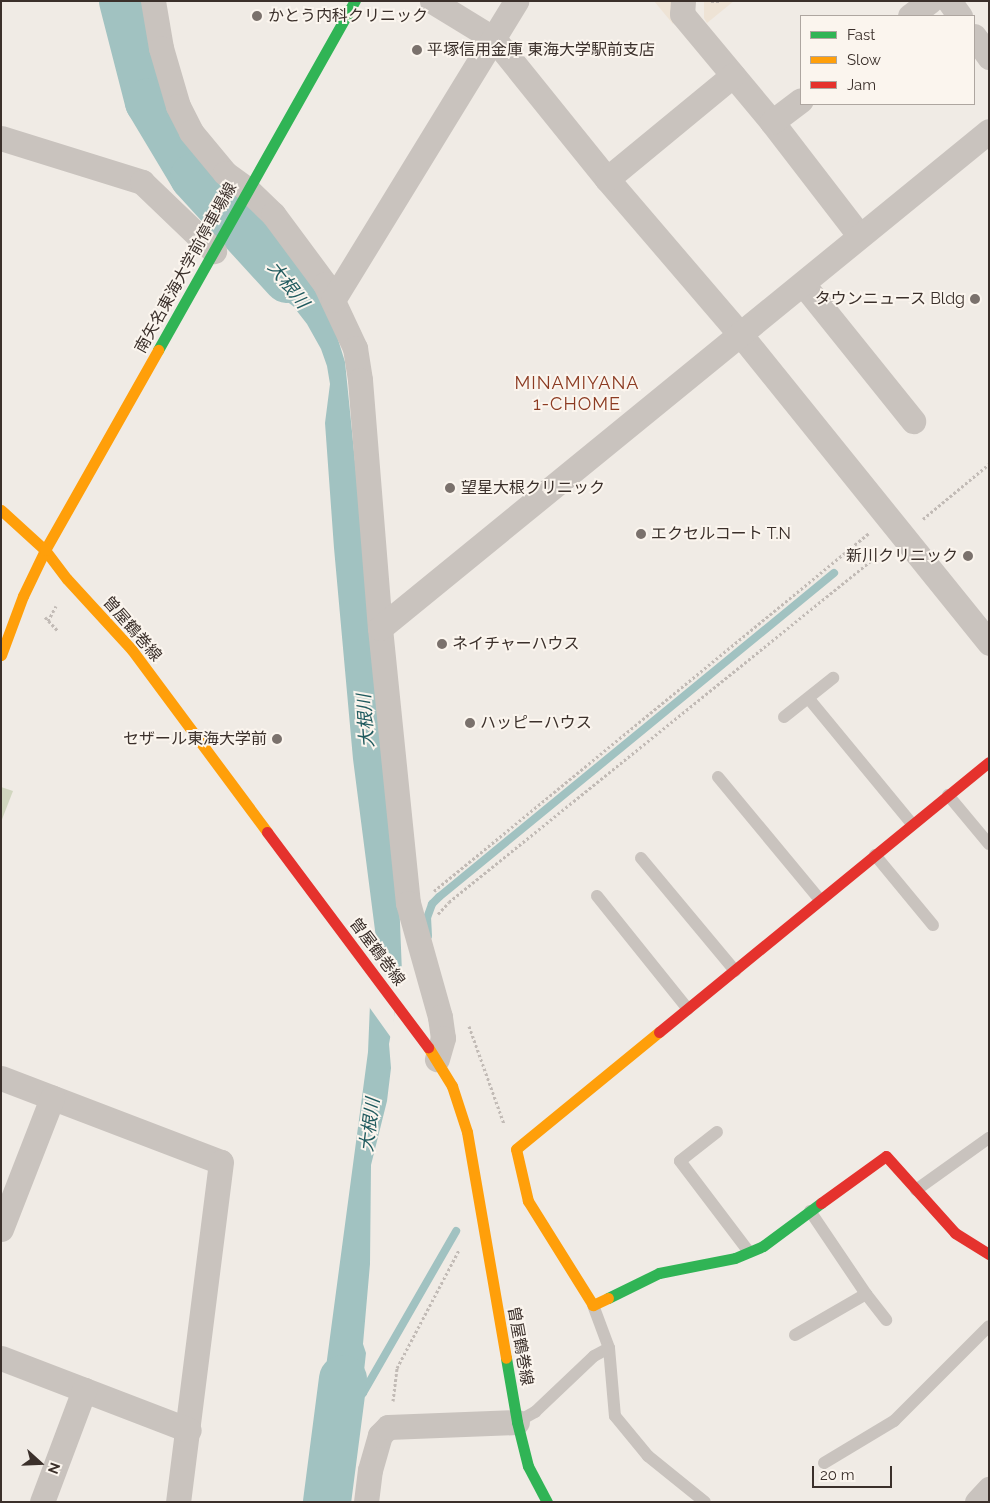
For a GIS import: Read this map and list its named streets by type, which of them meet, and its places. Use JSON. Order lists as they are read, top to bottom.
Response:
{
  "streets": {
    "main road": ["南矢名東海大学前停車場線", "曽屋鶴巻線"]
  },
  "crossings": [
    ["南矢名東海大学前停車場線", "曽屋鶴巻線"]
  ],
  "districts": ["MINAMIYANA 1-CHOME"],
  "water": ["大根川"],
  "places": [
    "かとう内科クリニック",
    "平塚信用金庫 東海大学駅前支店",
    "タウンニュース Bldg",
    "望星大根クリニック",
    "エクセルコート T.N",
    "新川クリニック",
    "ネイチャーハウス",
    "ハッピーハウス",
    "セザール東海大学前"
  ],
  "legend": ["Fast", "Slow", "Jam"],
  "scale_bar": "20 m",
  "north": "right"
}
